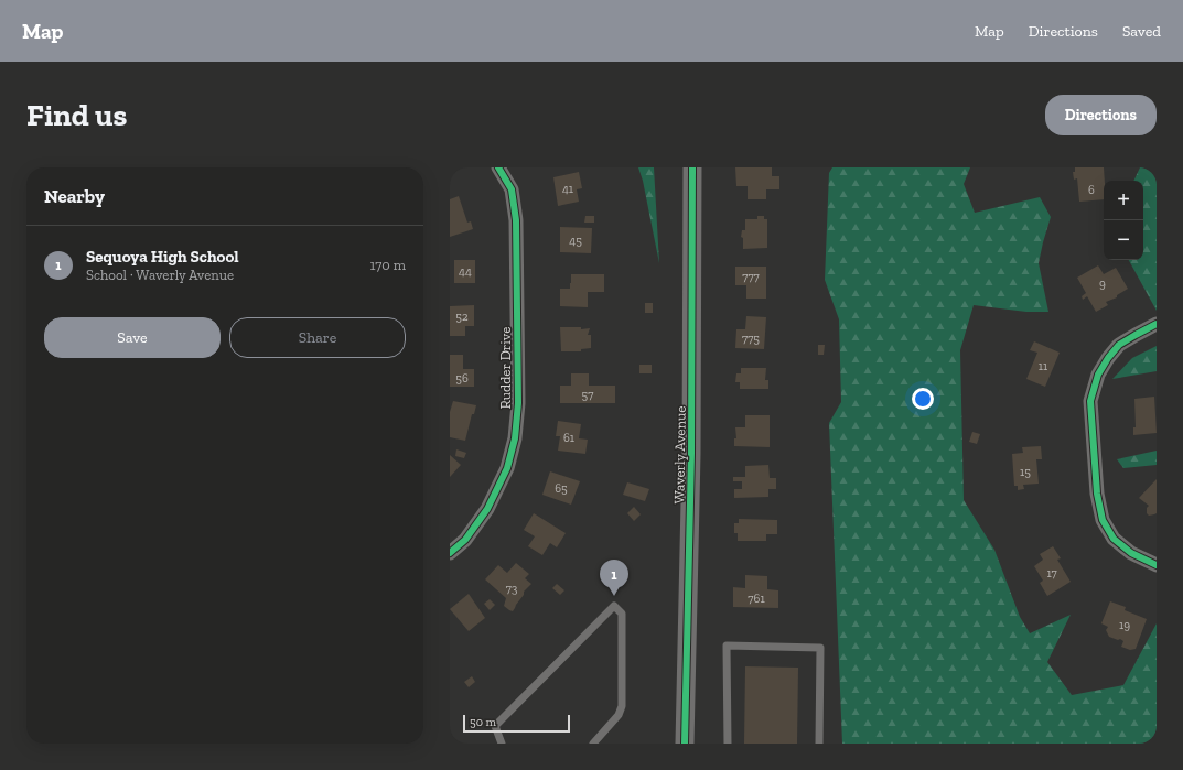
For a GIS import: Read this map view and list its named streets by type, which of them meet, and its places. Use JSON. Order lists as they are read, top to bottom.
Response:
{
  "streets": {
    "street": ["Rudder Drive", "Waverly Avenue"]
  },
  "house_numbers": [
    "41",
    "6",
    "45",
    "44",
    "777",
    "9",
    "52",
    "775",
    "11",
    "56",
    "57",
    "61",
    "15",
    "65",
    "17",
    "73",
    "761",
    "19"
  ],
  "scale_bar": "50 m",
  "page": {
    "header": "Map",
    "nav": ["Map", "Directions", "Saved"],
    "buttons": [
      "Directions",
      ["Save", "Share"]
    ],
    "title": "Find us",
    "heading": "Nearby",
    "map_buttons": ["+", "−"],
    "list": [
      {
        "mark": "1",
        "name": "Sequoya High School",
        "note": "School · Waverly Avenue",
        "value": "170 m"
      }
    ],
    "pins": "1",
    "scale": "50 m"
  }
}
